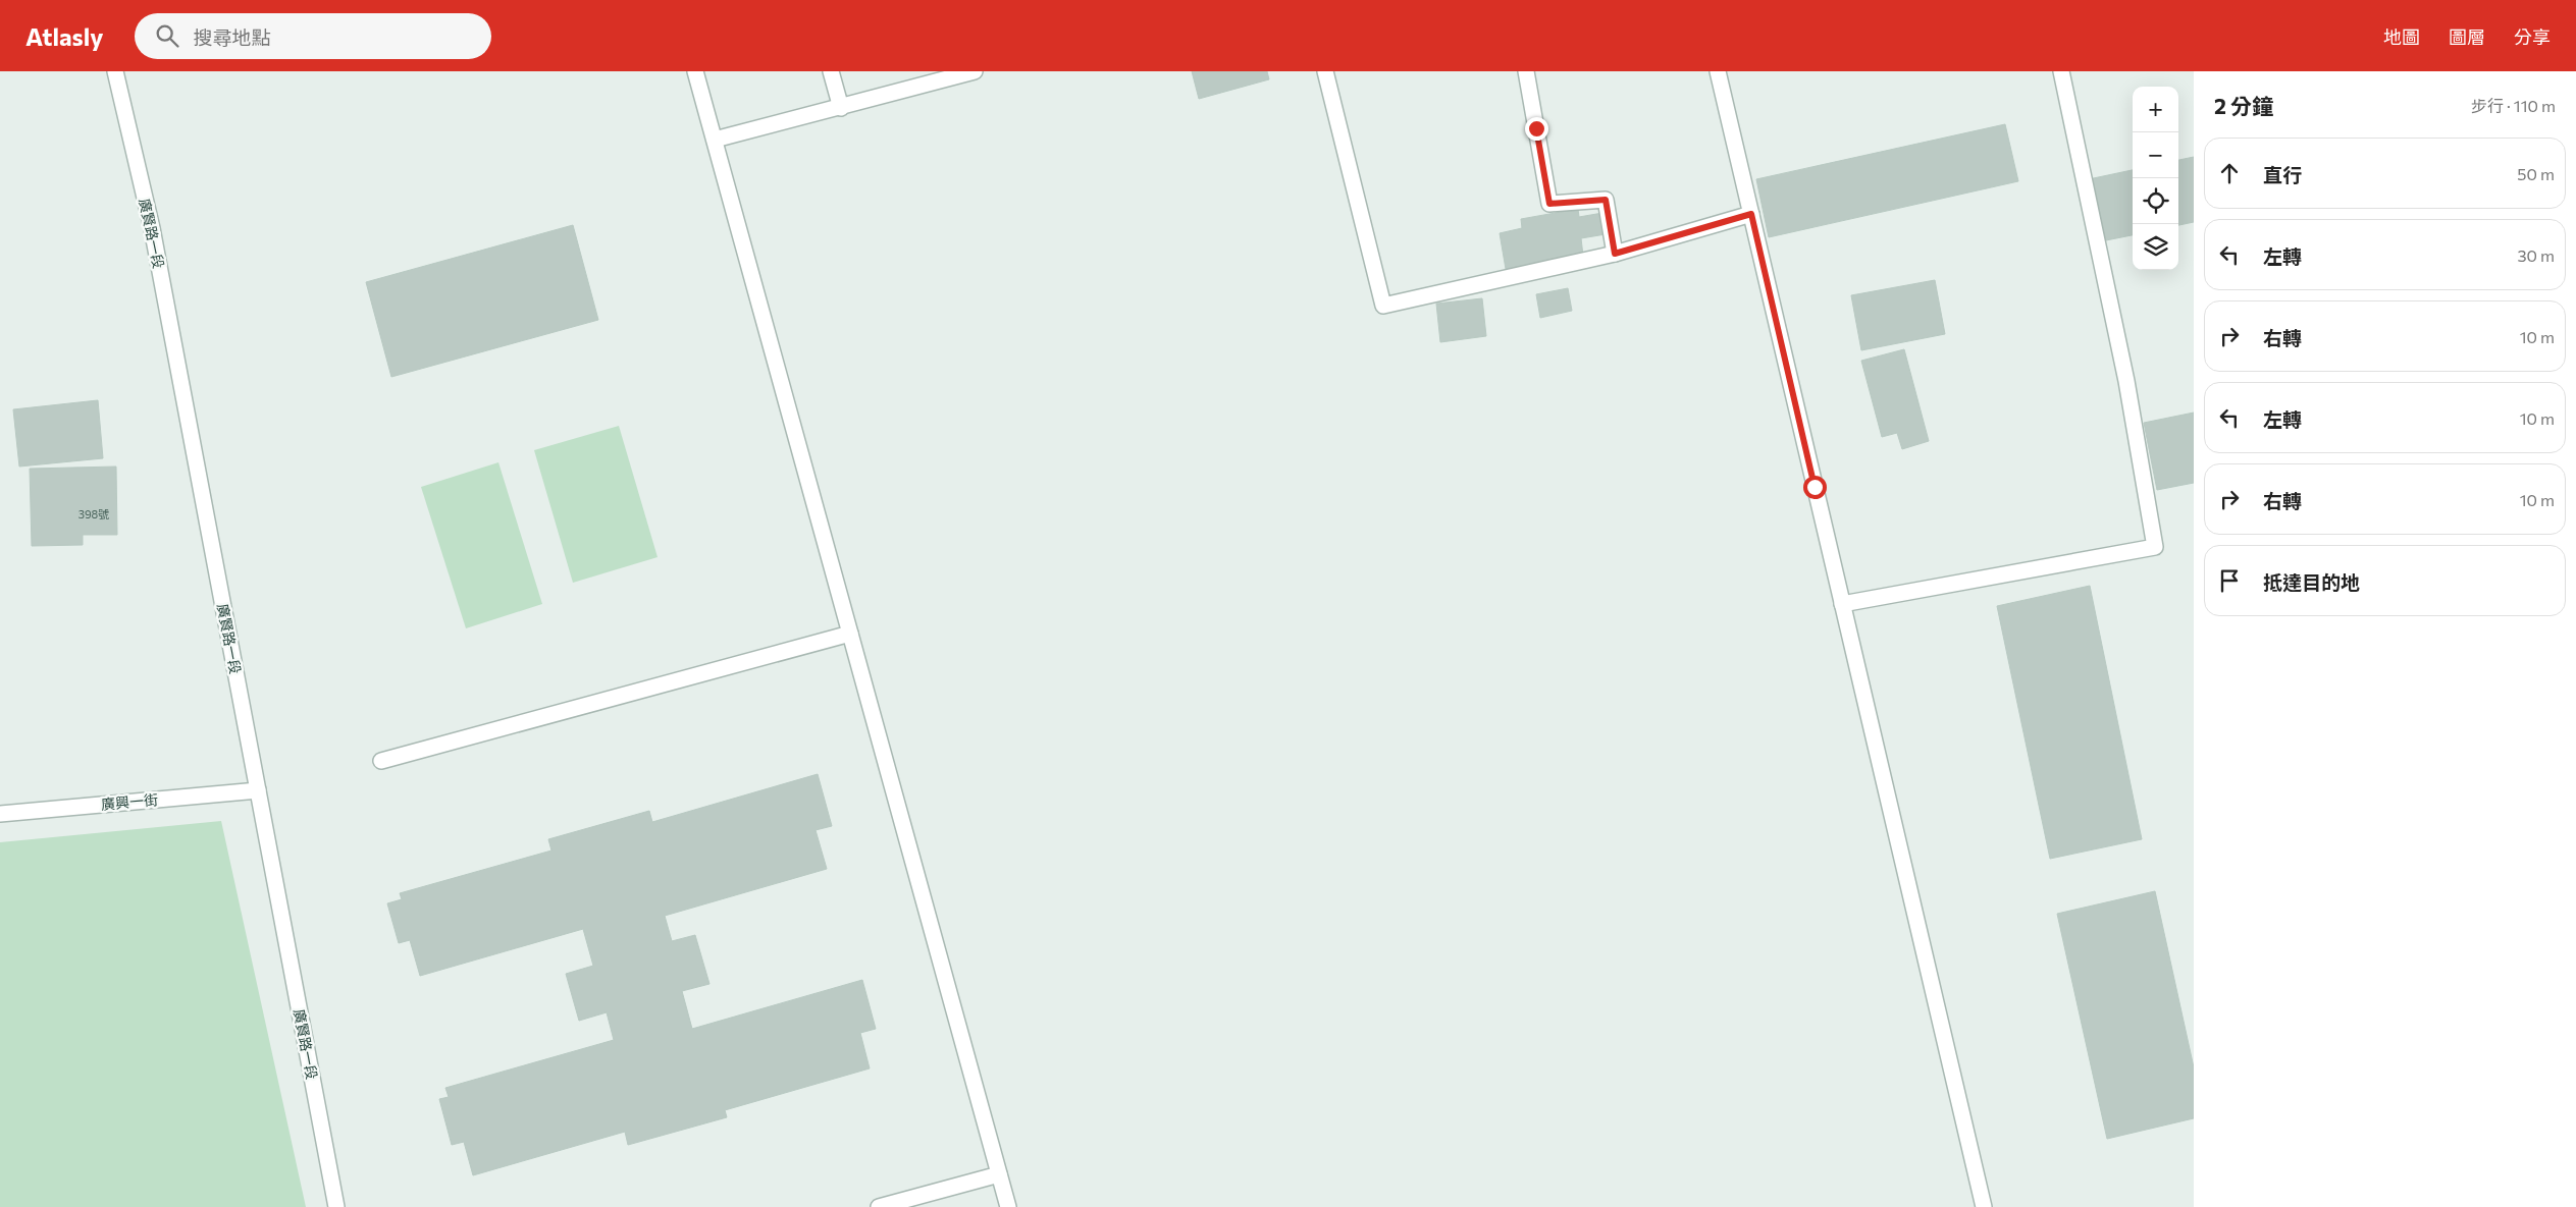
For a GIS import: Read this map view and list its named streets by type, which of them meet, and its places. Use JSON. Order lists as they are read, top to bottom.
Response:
{
  "streets": {
    "street": ["廣賢路一段", "廣興一街"]
  },
  "crossings": [
    ["廣賢路一段", "廣興一街"]
  ],
  "house_numbers": ["398號"],
  "page": {
    "header": "Atlasly",
    "search": "搜尋地點",
    "nav": ["地圖", "圖層", "分享"],
    "heading": ["2 分鐘", "步行 · 110 m"],
    "map_buttons": ["+", "−"],
    "list": [
      ["直行", "50 m"],
      ["左轉", "30 m"],
      ["右轉", "10 m"],
      ["左轉", "10 m"],
      ["右轉", "10 m"],
      "抵達目的地"
    ]
  }
}
